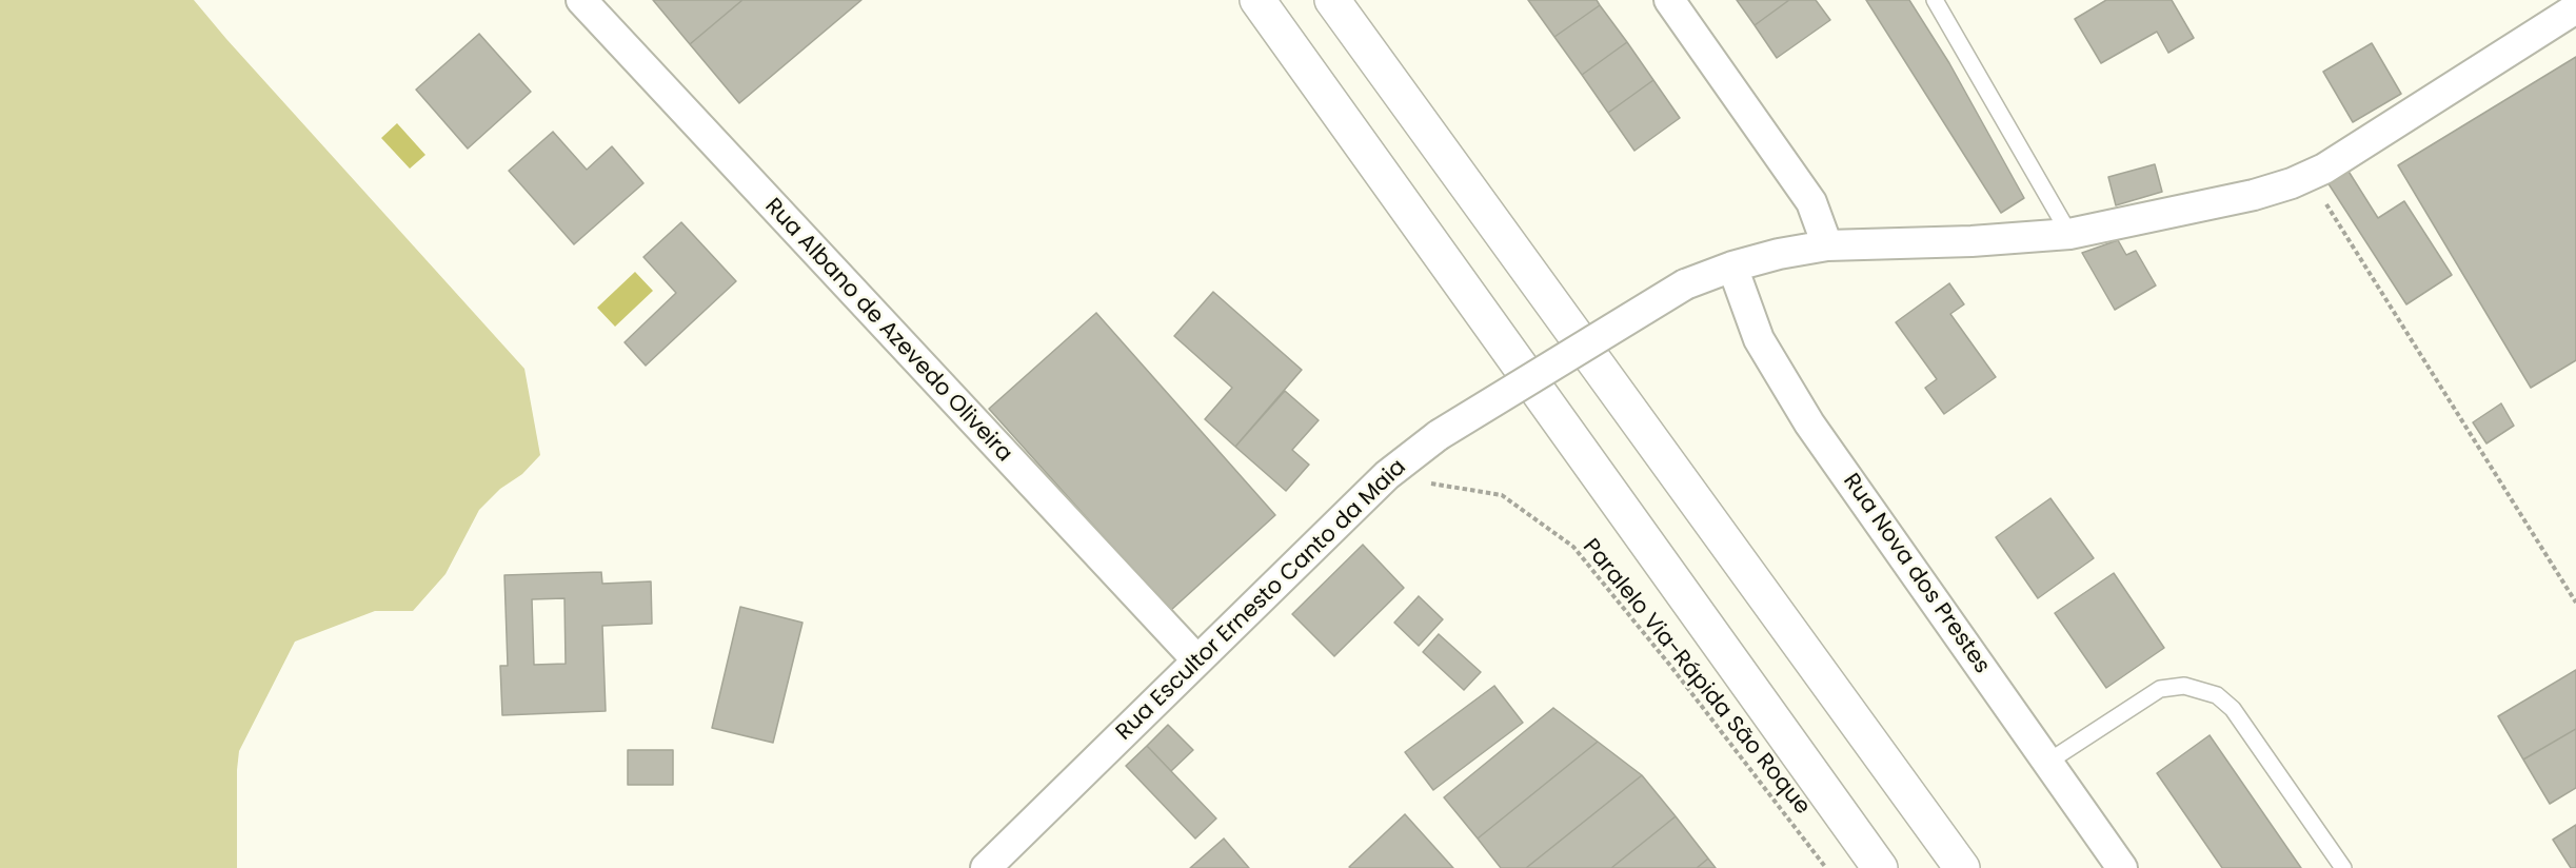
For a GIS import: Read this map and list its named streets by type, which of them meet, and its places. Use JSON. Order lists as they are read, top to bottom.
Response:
{
  "streets": {
    "street": ["Rua Albano de Azevedo Oliveira", "Rua Nova dos Prestes", "Rua Escultor Ernesto Canto da Maia"],
    "path": ["Paralelo Via-Rápida São Roque"]
  },
  "crossings": [
    ["Rua Albano de Azevedo Oliveira", "Rua Escultor Ernesto Canto da Maia"],
    ["Rua Nova dos Prestes", "Rua Escultor Ernesto Canto da Maia"],
    ["Rua Escultor Ernesto Canto da Maia", "Paralelo Via-Rápida São Roque"]
  ]
}
